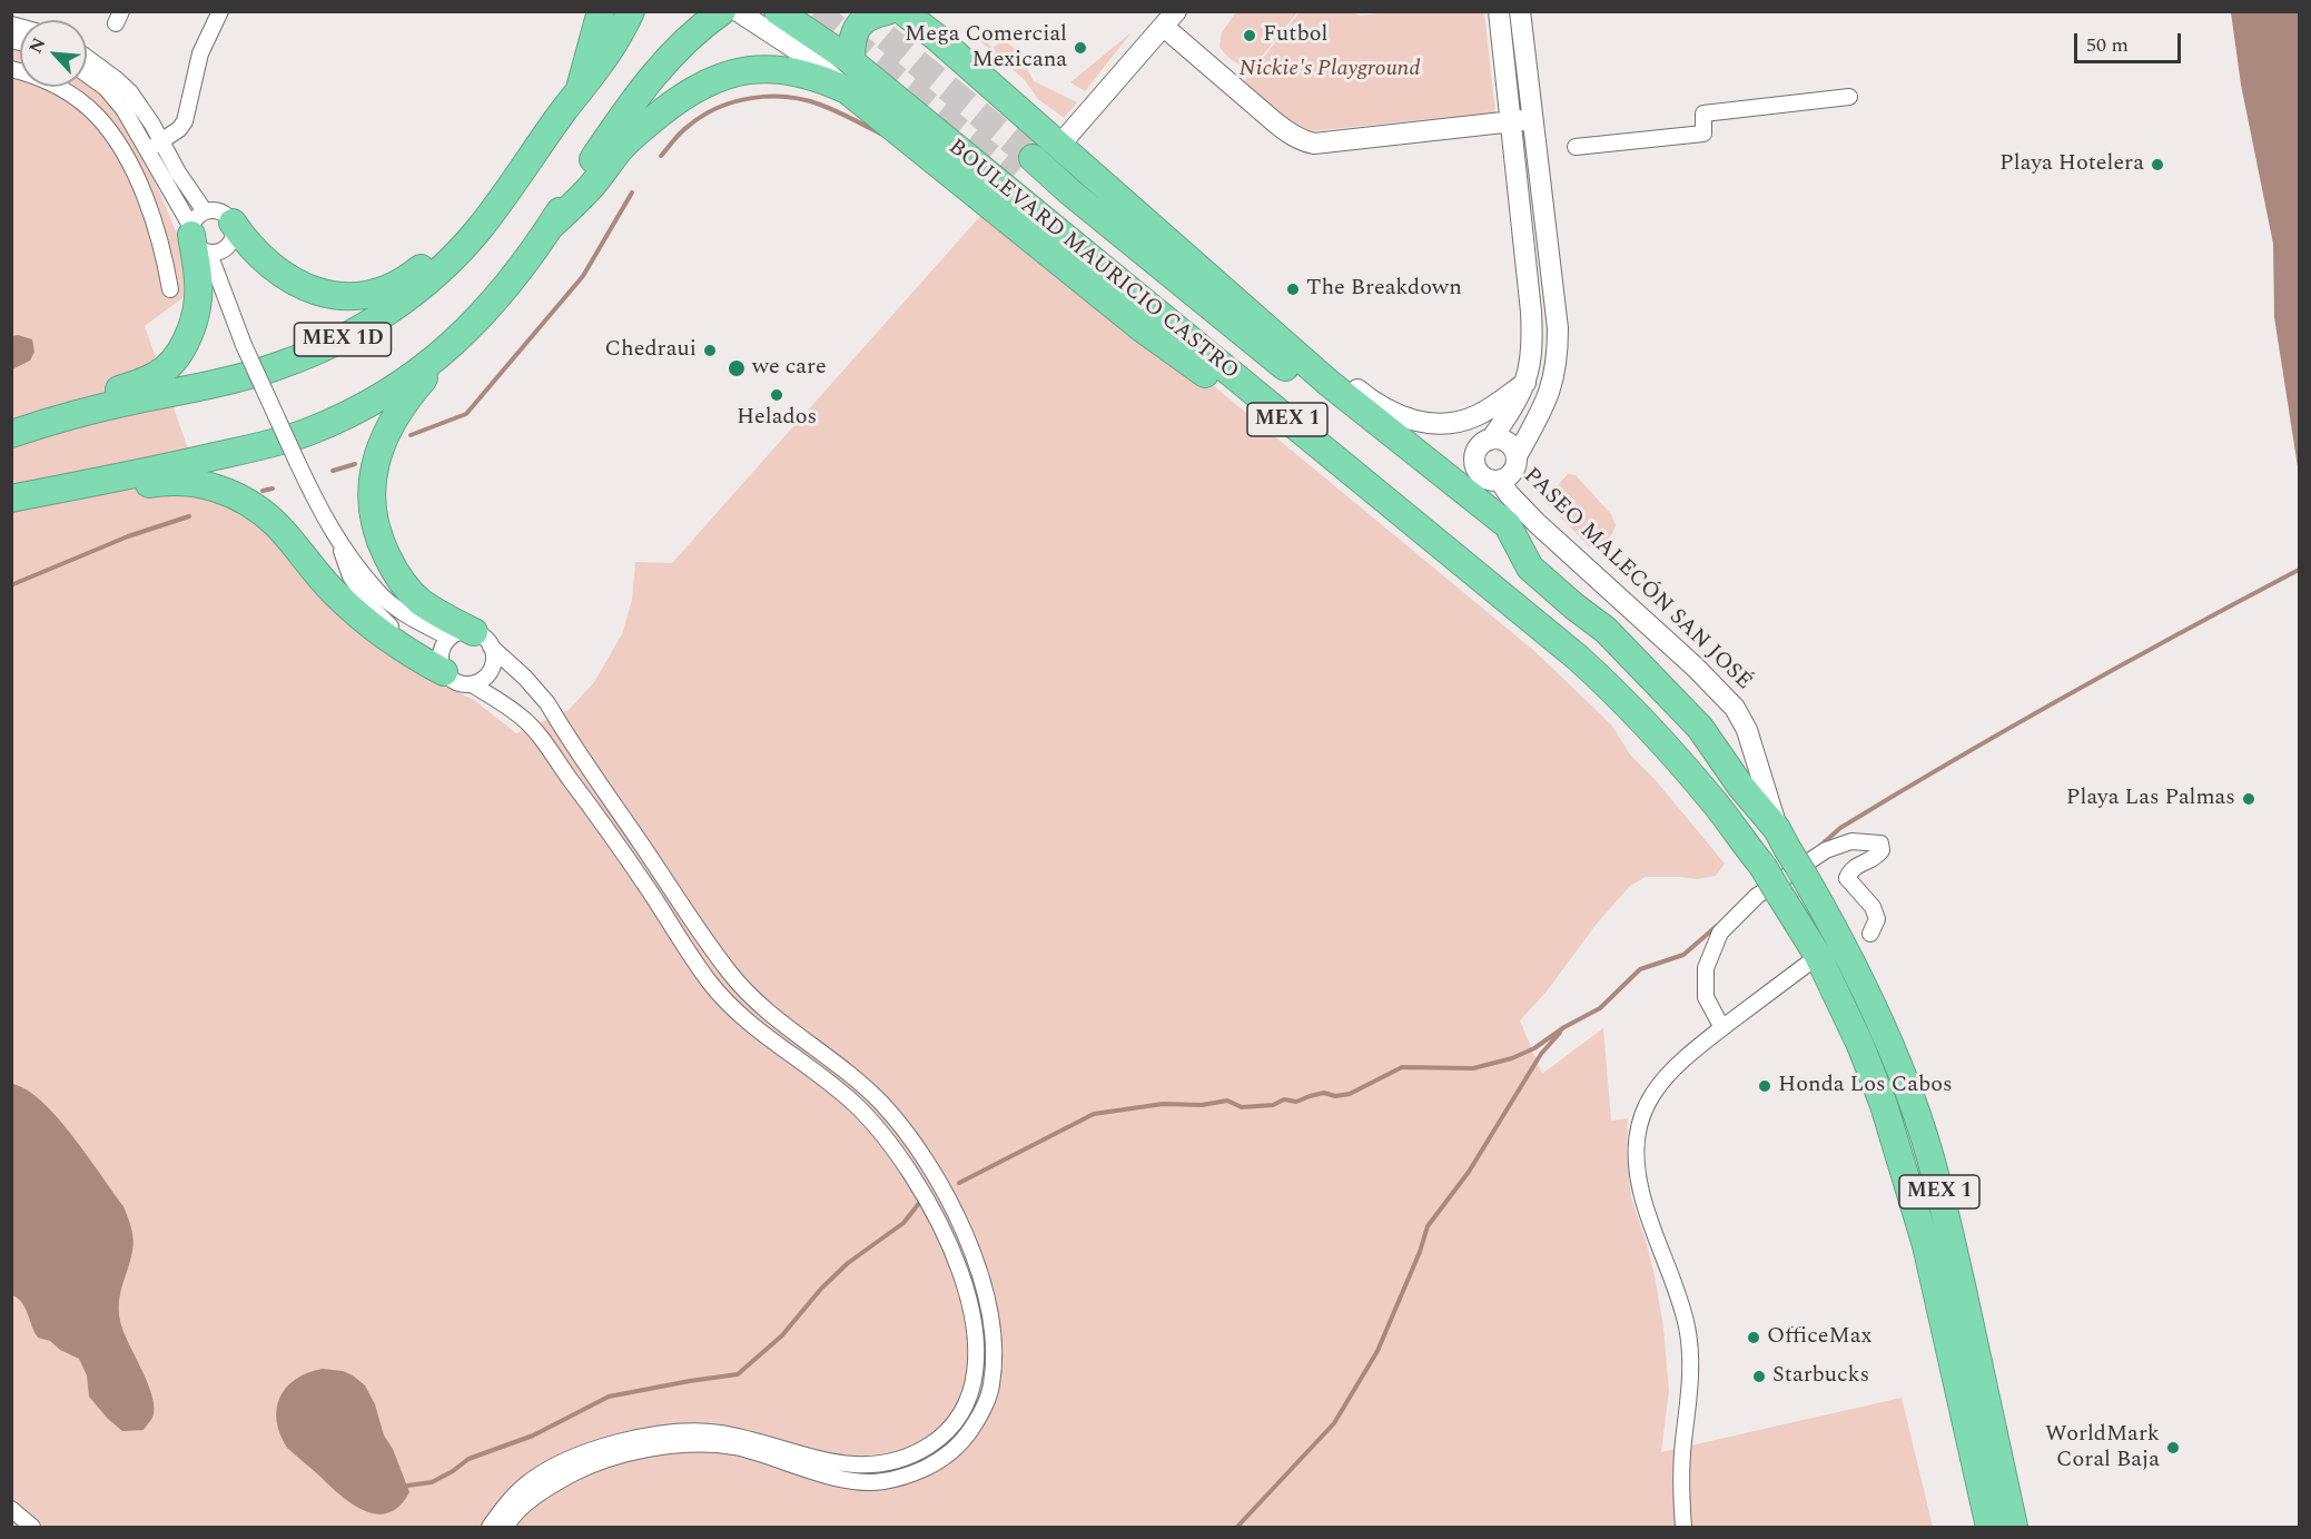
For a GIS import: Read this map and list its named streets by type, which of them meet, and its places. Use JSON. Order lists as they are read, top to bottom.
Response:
{
  "streets": {
    "highway": ["BOULEVARD MAURICIO CASTRO", "MEX 1D", "MEX 1"],
    "street": ["PASEO MALECÓN SAN JOSÉ"]
  },
  "crossings": [
    ["BOULEVARD MAURICIO CASTRO", "MEX 1"],
    ["BOULEVARD MAURICIO CASTRO", "PASEO MALECÓN SAN JOSÉ"],
    ["MEX 1", "PASEO MALECÓN SAN JOSÉ"]
  ],
  "parks": ["Nickie's Playground"],
  "places": [
    "Futbol",
    "Mega Comercial Mexicana",
    "Playa Hotelera",
    "The Breakdown",
    "Chedraui",
    "we care",
    "Helados",
    "Playa Las Palmas",
    "Honda Los Cabos",
    "OfficeMax",
    "Starbucks",
    "WorldMark Coral Baja"
  ],
  "scale_bar": "50 m",
  "north": "top left"
}
